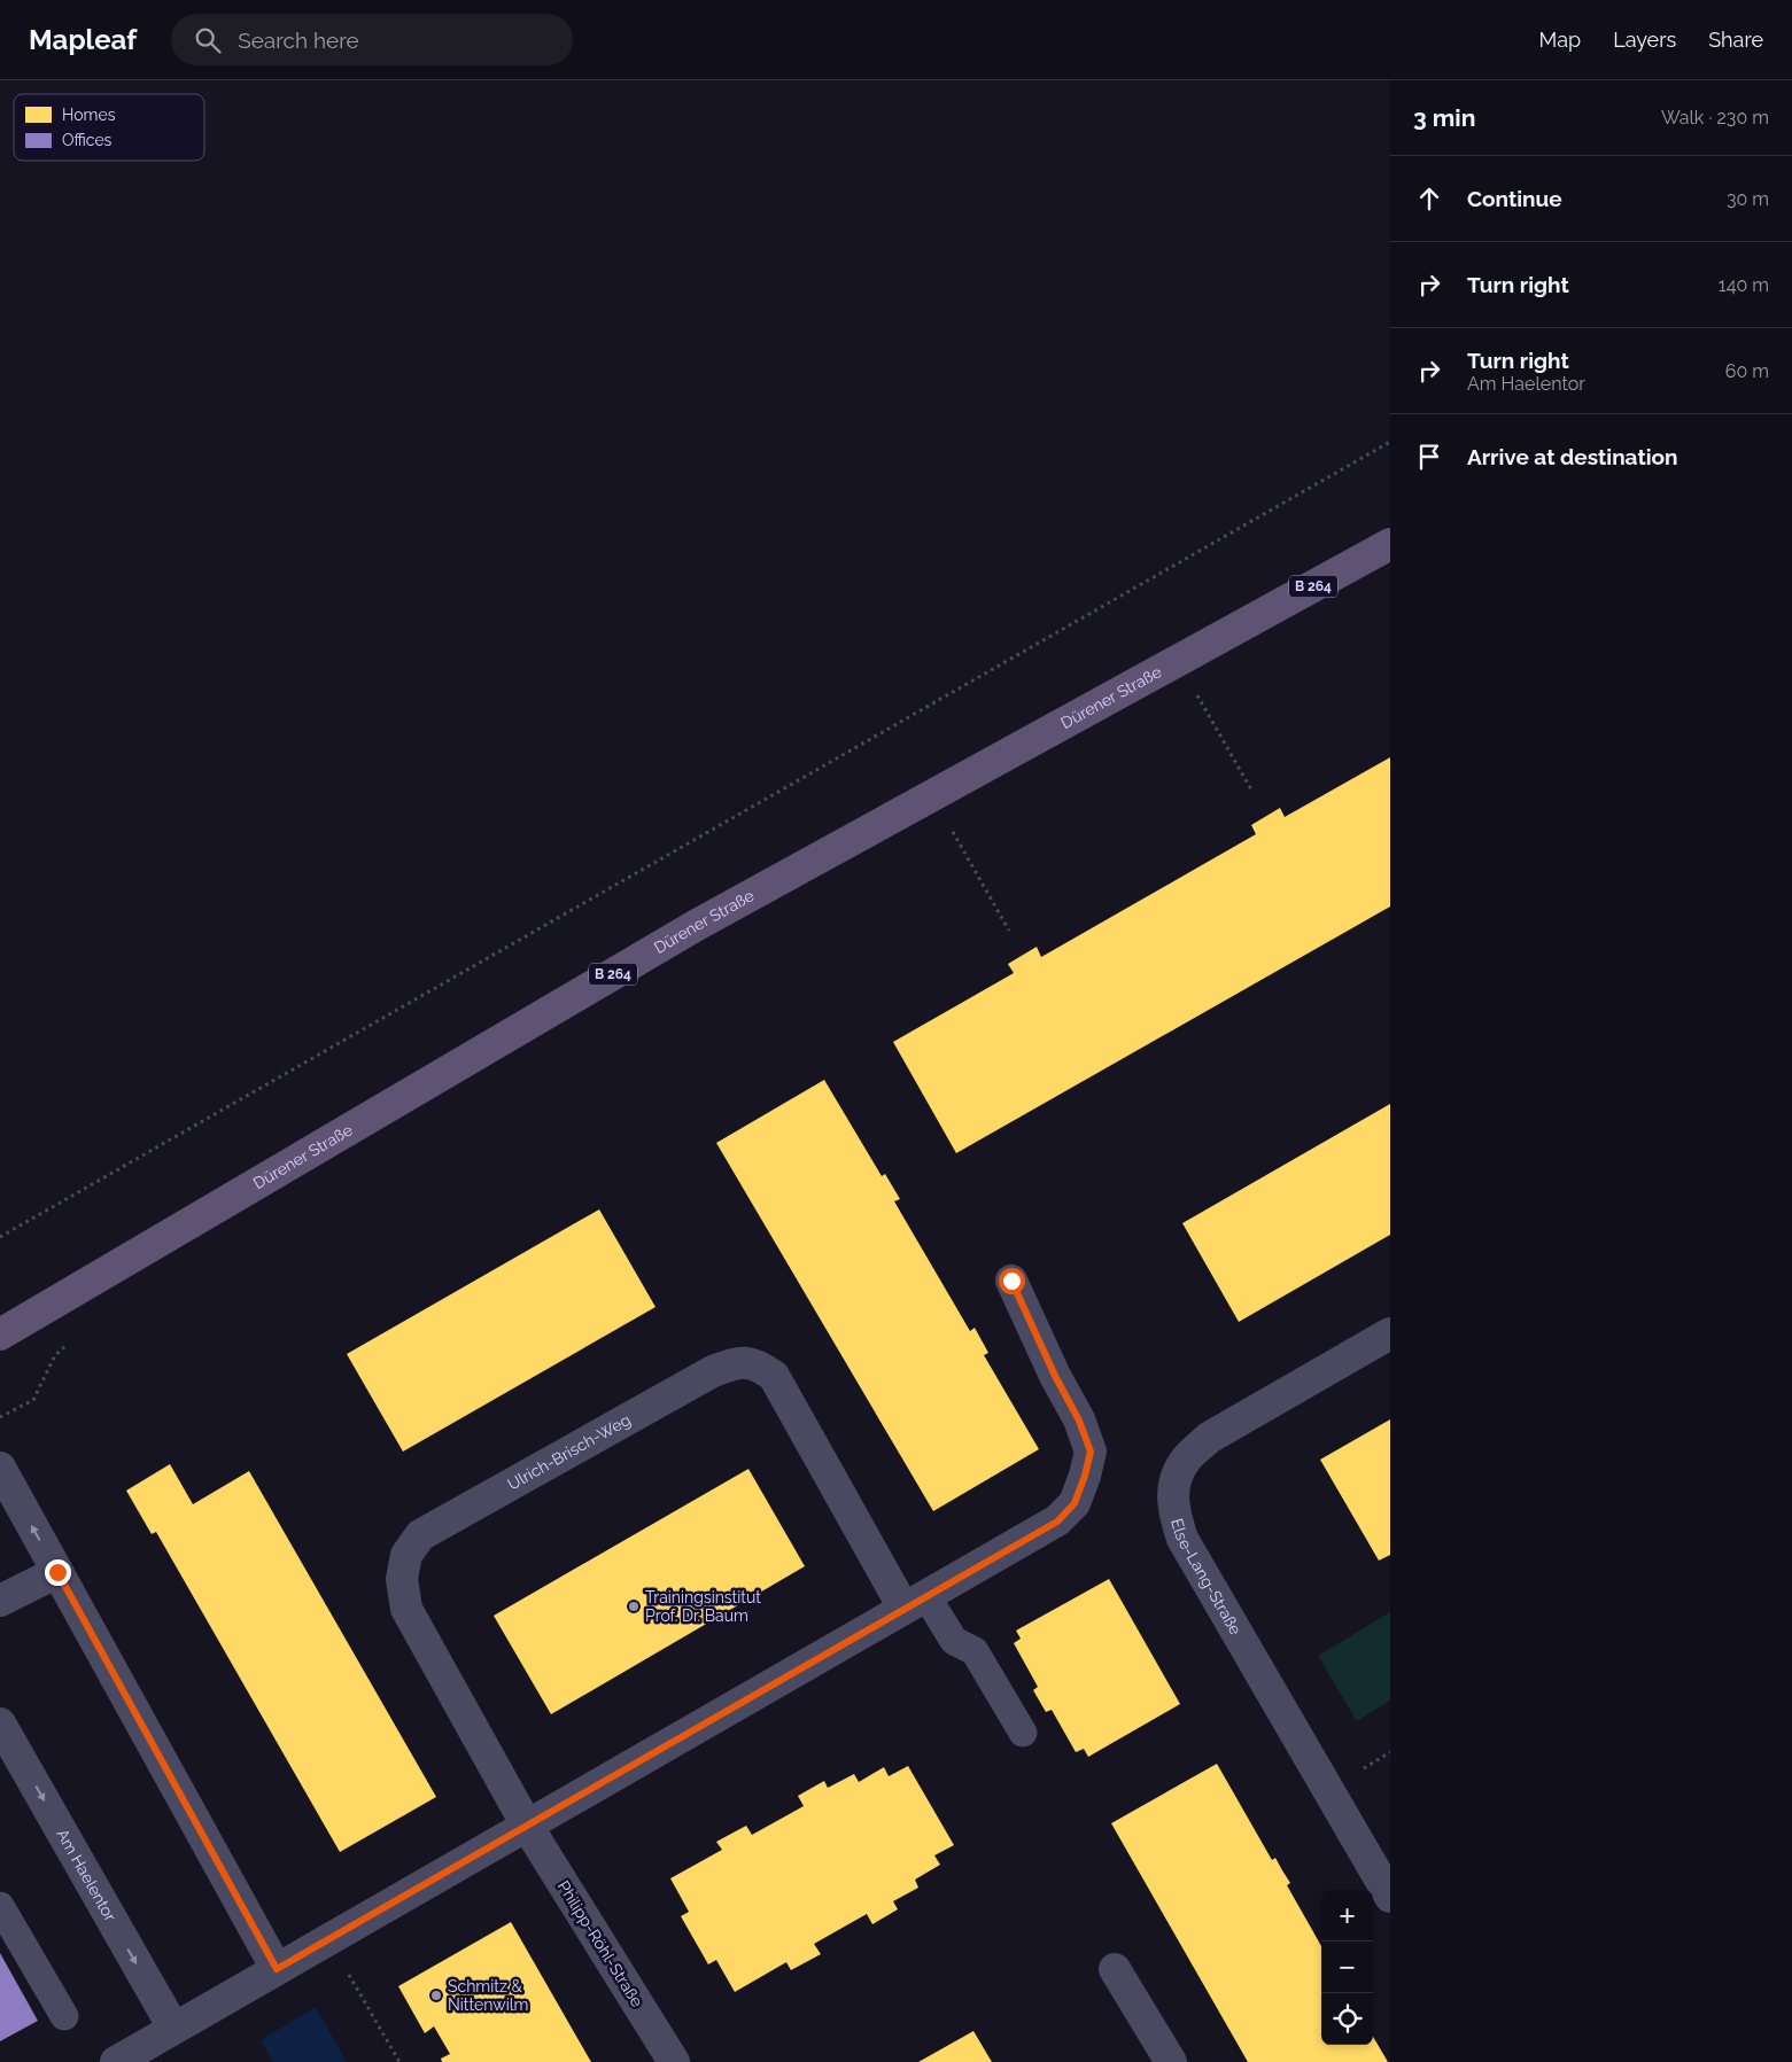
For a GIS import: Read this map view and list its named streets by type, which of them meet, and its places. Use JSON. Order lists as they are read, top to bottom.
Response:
{
  "streets": {
    "main road": ["B 264", "Dürener Straße"],
    "street": [
      "Ulrich-Brisch-Weg",
      "Else-Lang-Straße",
      "Am Haelentor",
      "Philipp-Röhl-Straße"
    ]
  },
  "crossings": [
    ["Ulrich-Brisch-Weg", "Philipp-Röhl-Straße"]
  ],
  "places": ["Trainingsinstitut Prof. Dr. Baum", "Schmitz & Nittenwilm"],
  "legend": ["Homes", "Offices"],
  "page": {
    "header": "Mapleaf",
    "search": "Search here",
    "nav": ["Map", "Layers", "Share"],
    "heading": ["3 min", "Walk · 230 m"],
    "list": [
      ["Continue", "30 m"],
      ["Turn right", "140 m"],
      ["Turn right", "Am Haelentor", "60 m"],
      "Arrive at destination"
    ],
    "map_buttons": ["+", "−"]
  }
}
